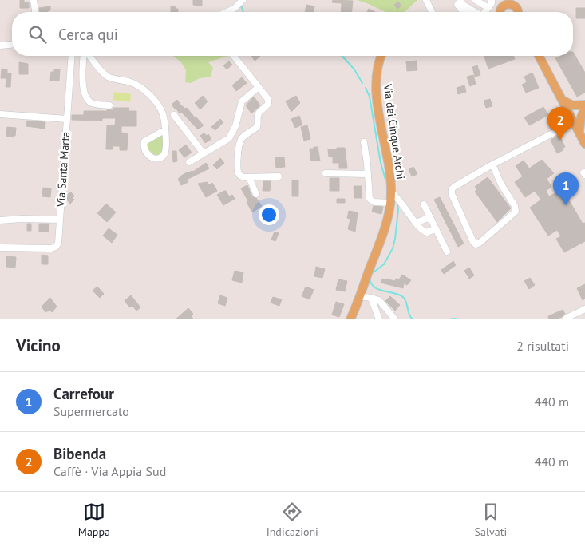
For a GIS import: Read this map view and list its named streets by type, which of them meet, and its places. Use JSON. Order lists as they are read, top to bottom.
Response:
{
  "streets": {
    "main road": ["Via dei Cinque Archi"],
    "street": ["Via Santa Marta"]
  },
  "page": {
    "search": "Cerca qui",
    "pins": ["2", "1"],
    "heading": ["Vicino", "2 risultati"],
    "list": [
      {
        "mark": "1",
        "name": "Carrefour",
        "note": "Supermercato",
        "value": "440 m"
      },
      {
        "mark": "2",
        "name": "Bibenda",
        "note": "Caffè · Via Appia Sud",
        "value": "440 m"
      }
    ],
    "nav": ["Mappa", "Indicazioni", "Salvati"]
  }
}
